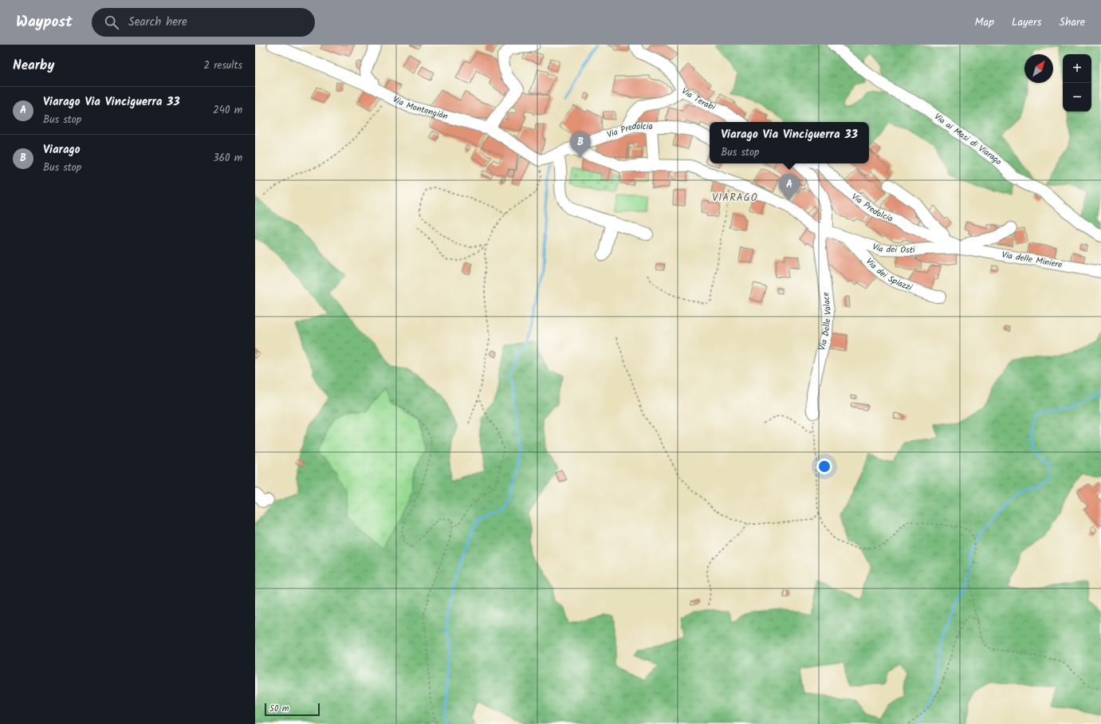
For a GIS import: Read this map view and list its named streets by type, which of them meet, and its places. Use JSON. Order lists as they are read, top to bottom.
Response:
{
  "streets": {
    "street": [
      "Via Terabi",
      "Via Montengiàn",
      "Via Predolcia",
      "Via ai Masi di Viarago",
      "Via dei Osti",
      "Via delle Miniere",
      "Via dei Spiazzi",
      "Via Delle Valace"
    ]
  },
  "crossings": [
    ["Via Terabi", "Via Predolcia"],
    ["Via Predolcia", "Via dei Osti"],
    ["Via Predolcia", "Via delle Miniere"],
    ["Via dei Osti", "Via delle Miniere"],
    ["Via dei Osti", "Via dei Spiazzi"],
    ["Via dei Osti", "Via Delle Valace"]
  ],
  "districts": ["VIARAGO"],
  "scale_bar": "50 m",
  "north": "top right",
  "page": {
    "header": "Waypost",
    "search": "Search here",
    "nav": ["Map", "Layers", "Share"],
    "heading": ["Nearby", "2 results"],
    "map_buttons": ["+", "−"],
    "list": [
      {
        "mark": "A",
        "name": "Viarago Via Vinciguerra 33",
        "note": "Bus stop",
        "value": "240 m"
      },
      {
        "mark": "B",
        "name": "Viarago",
        "note": "Bus stop",
        "value": "360 m"
      }
    ],
    "popup": ["Viarago Via Vinciguerra 33", "Bus stop"],
    "pins": ["B", "A"],
    "scale": "50 m"
  }
}
